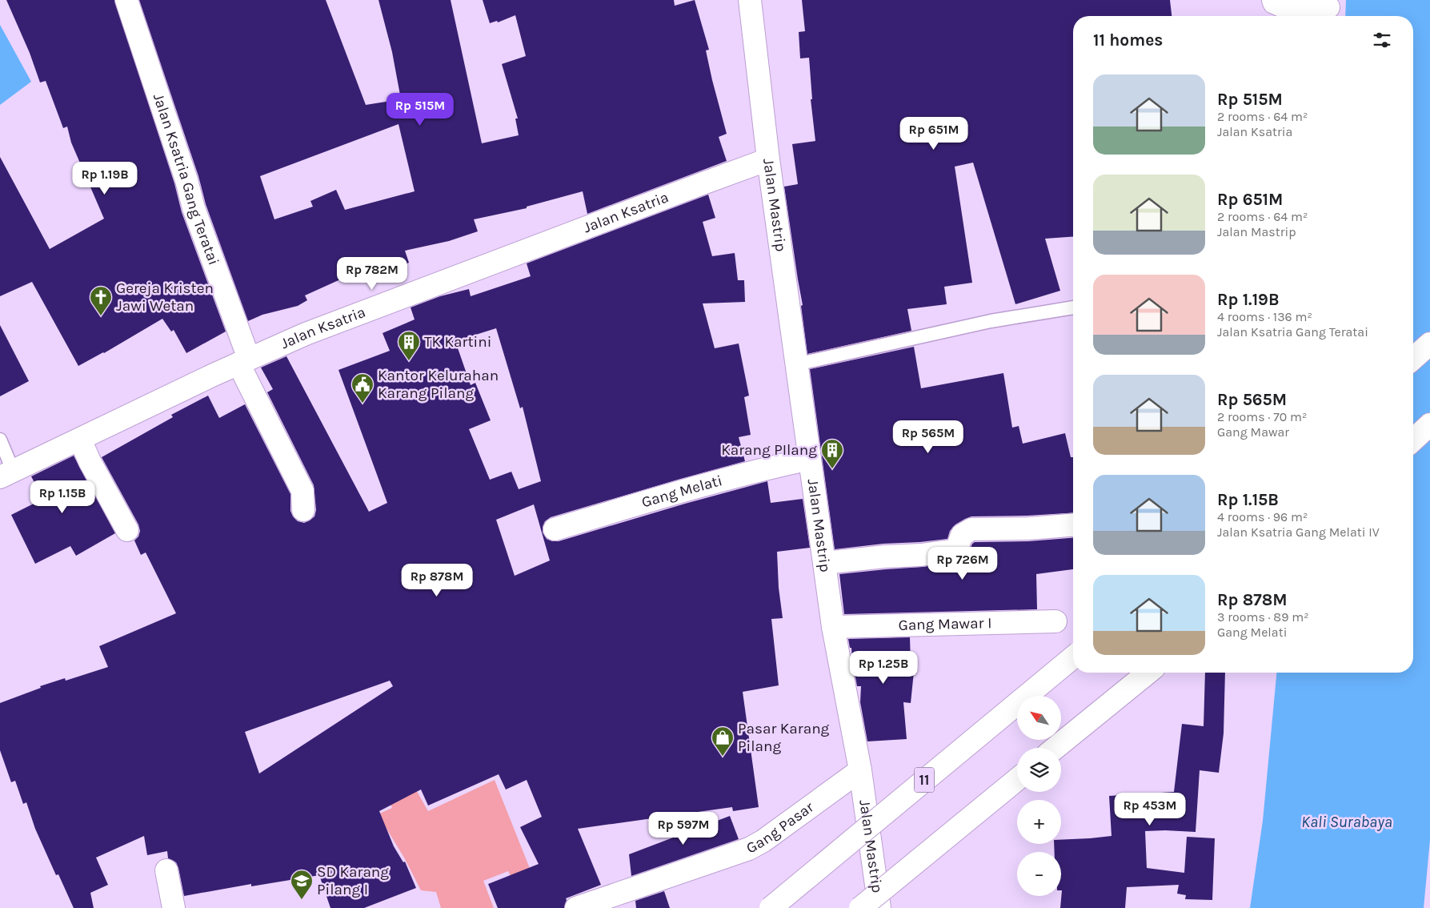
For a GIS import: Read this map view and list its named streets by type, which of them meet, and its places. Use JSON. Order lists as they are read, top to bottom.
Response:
{
  "streets": {
    "main road": [
      "Jalan Ksatria Gang Teratai",
      "Jalan Mastrip",
      "Jalan Ksatria",
      "Gang Melati",
      "Gang Mawar I",
      "11",
      "Gang Pasar"
    ]
  },
  "crossings": [
    ["Jalan Ksatria Gang Teratai", "Jalan Ksatria"],
    ["Jalan Mastrip", "Jalan Ksatria"],
    ["Jalan Mastrip", "Gang Melati"],
    ["Jalan Mastrip", "Gang Mawar I"],
    ["Jalan Mastrip", "Gang Pasar"]
  ],
  "water": ["Kali Surabaya"],
  "places": {
    "church": ["Gereja Kristen Jawi Wetan"],
    "building": ["TK Kartini", "Karang PIlang"],
    "public building": ["Kantor Kelurahan Karang Pilang"],
    "shop": ["Pasar Karang Pilang"],
    "school or university": ["SD Karang Pilang I"]
  },
  "north": "top left",
  "page": {
    "heading": "11 homes",
    "list": [
      {
        "name": "Rp 515M",
        "note": "2 rooms · 64 m² · Jalan Ksatria"
      },
      {
        "name": "Rp 651M",
        "note": "2 rooms · 64 m² · Jalan Mastrip"
      },
      {
        "name": "Rp 1.19B",
        "note": "4 rooms · 136 m² · Jalan Ksatria Gang Teratai"
      },
      {
        "name": "Rp 565M",
        "note": "2 rooms · 70 m² · Gang Mawar"
      },
      {
        "name": "Rp 1.15B",
        "note": "4 rooms · 96 m² · Jalan Ksatria Gang Melati IV"
      },
      {
        "name": "Rp 878M",
        "note": "3 rooms · 89 m² · Gang Melati"
      }
    ],
    "price": [
      "Rp 515M",
      "Rp 651M",
      "Rp 1.19B",
      "Rp 782M",
      "Rp 565M",
      "Rp 1.15B",
      "Rp 726M",
      "Rp 878M",
      "Rp 1.25B",
      "Rp 453M",
      "Rp 597M"
    ],
    "map_buttons": ["+", "−"]
  }
}
